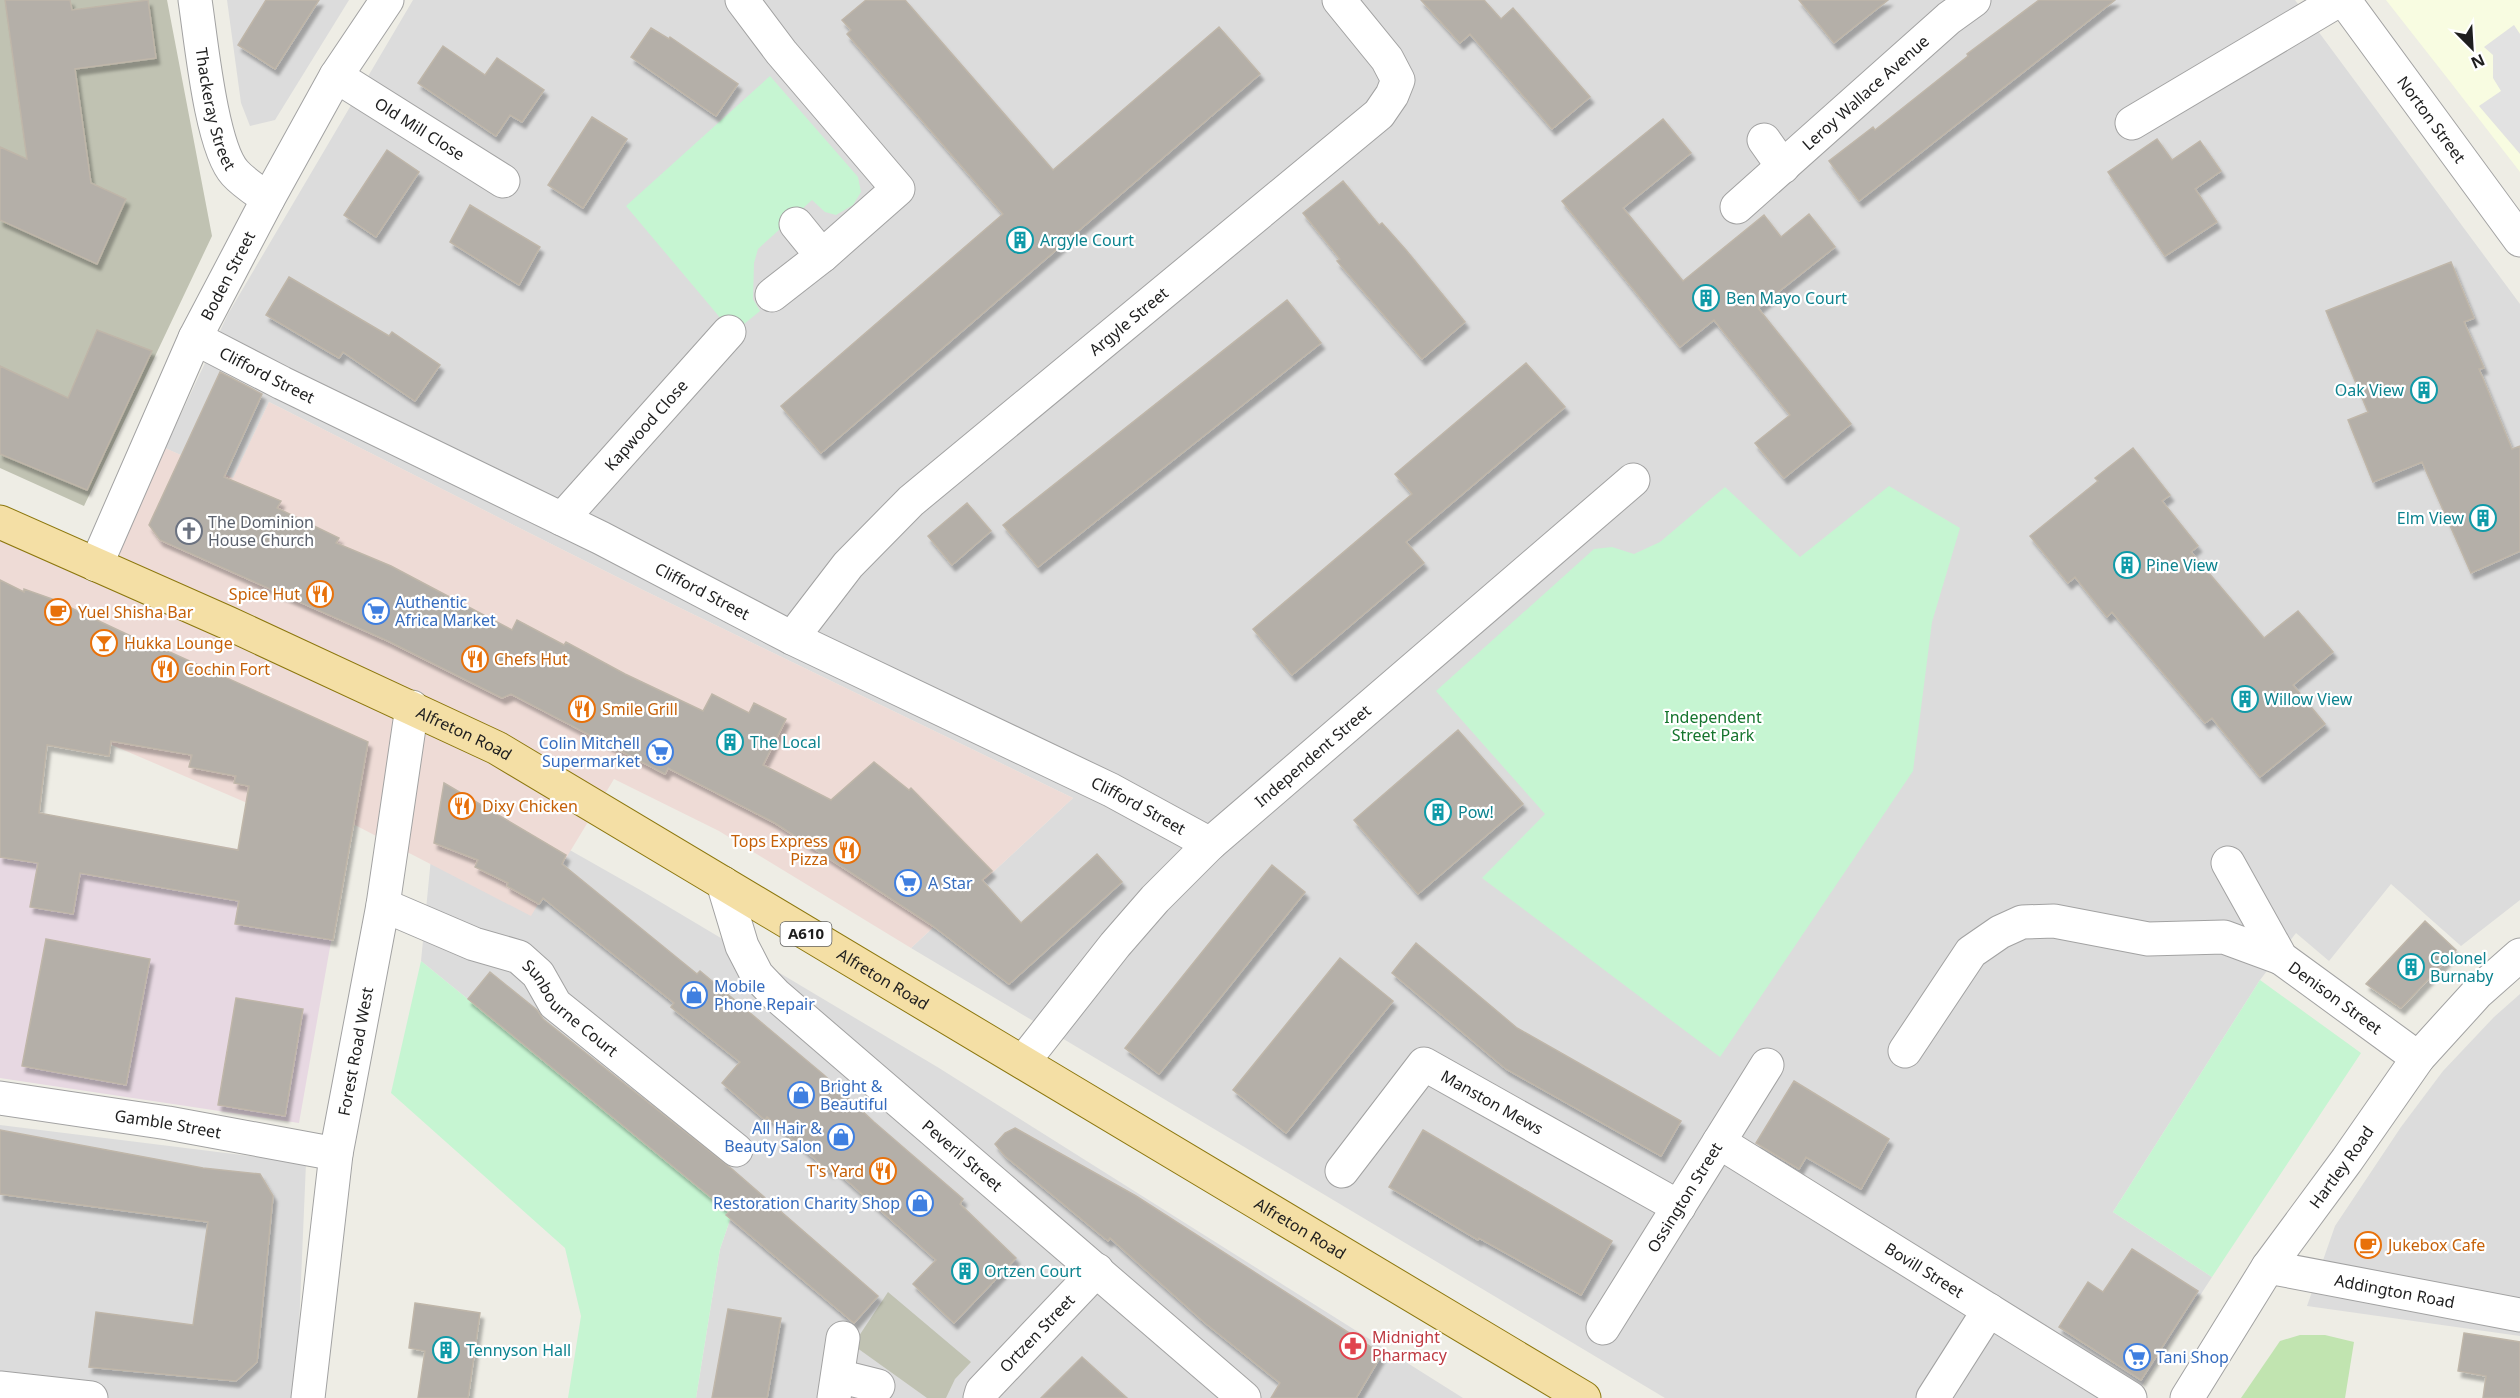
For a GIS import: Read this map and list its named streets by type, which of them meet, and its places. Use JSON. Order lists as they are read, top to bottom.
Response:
{
  "streets": {
    "main road": ["Alfreton Road", "A610"],
    "street": [
      "Leroy Wallace Avenue",
      "Thackeray Street",
      "Norton Street",
      "Old Mill Close",
      "Boden Street",
      "Argyle Street",
      "Clifford Street",
      "Kapwood Close",
      "Independent Street",
      "Denison Street",
      "Sunbourne Court",
      "Forest Road West",
      "Manston Mews",
      "Gamble Street",
      "Peveril Street",
      "Hartley Road",
      "Ossington Street",
      "Bovill Street",
      "Addington Road",
      "Ortzen Street"
    ]
  },
  "crossings": [
    ["Thackeray Street", "Boden Street"],
    ["Old Mill Close", "Boden Street"],
    ["Boden Street", "Clifford Street"],
    ["Boden Street", "Alfreton Road"],
    ["Argyle Street", "Clifford Street"],
    ["Clifford Street", "Kapwood Close"],
    ["Clifford Street", "Independent Street"],
    ["Alfreton Road", "Independent Street"],
    ["Alfreton Road", "Forest Road West"],
    ["Alfreton Road", "Peveril Street"],
    ["Denison Street", "Hartley Road"],
    ["Sunbourne Court", "Forest Road West"],
    ["Forest Road West", "Gamble Street"],
    ["Manston Mews", "Ossington Street"],
    ["Peveril Street", "Ortzen Street"],
    ["Hartley Road", "Addington Road"],
    ["Ossington Street", "Bovill Street"]
  ],
  "parks": ["Independent Street Park"],
  "places": {
    "building": [
      "Argyle Court",
      "Ben Mayo Court",
      "Oak View",
      "Elm View",
      "Pine View",
      "Willow View",
      "The Local",
      "Pow!",
      "Colonel Burnaby",
      "Ortzen Court",
      "Tennyson Hall"
    ],
    "church": ["The Dominion House Church"],
    "restaurant": [
      "Spice Hut",
      "Chefs Hut",
      "Cochin Fort",
      "Smile Grill",
      "Dixy Chicken",
      "Tops Express Pizza",
      "T's Yard"
    ],
    "supermarket": [
      "Authentic Africa Market",
      "Colin Mitchell Supermarket",
      "A Star",
      "Tani Shop"
    ],
    "cafe": ["Yuel Shisha Bar", "Jukebox Cafe"],
    "bar": ["Hukka Lounge"],
    "shop": [
      "Mobile Phone Repair",
      "Bright & Beautiful",
      "All Hair & Beauty Salon",
      "Restoration Charity Shop"
    ],
    "pharmacy": ["Midnight Pharmacy"]
  },
  "north": "bottom right"
}
